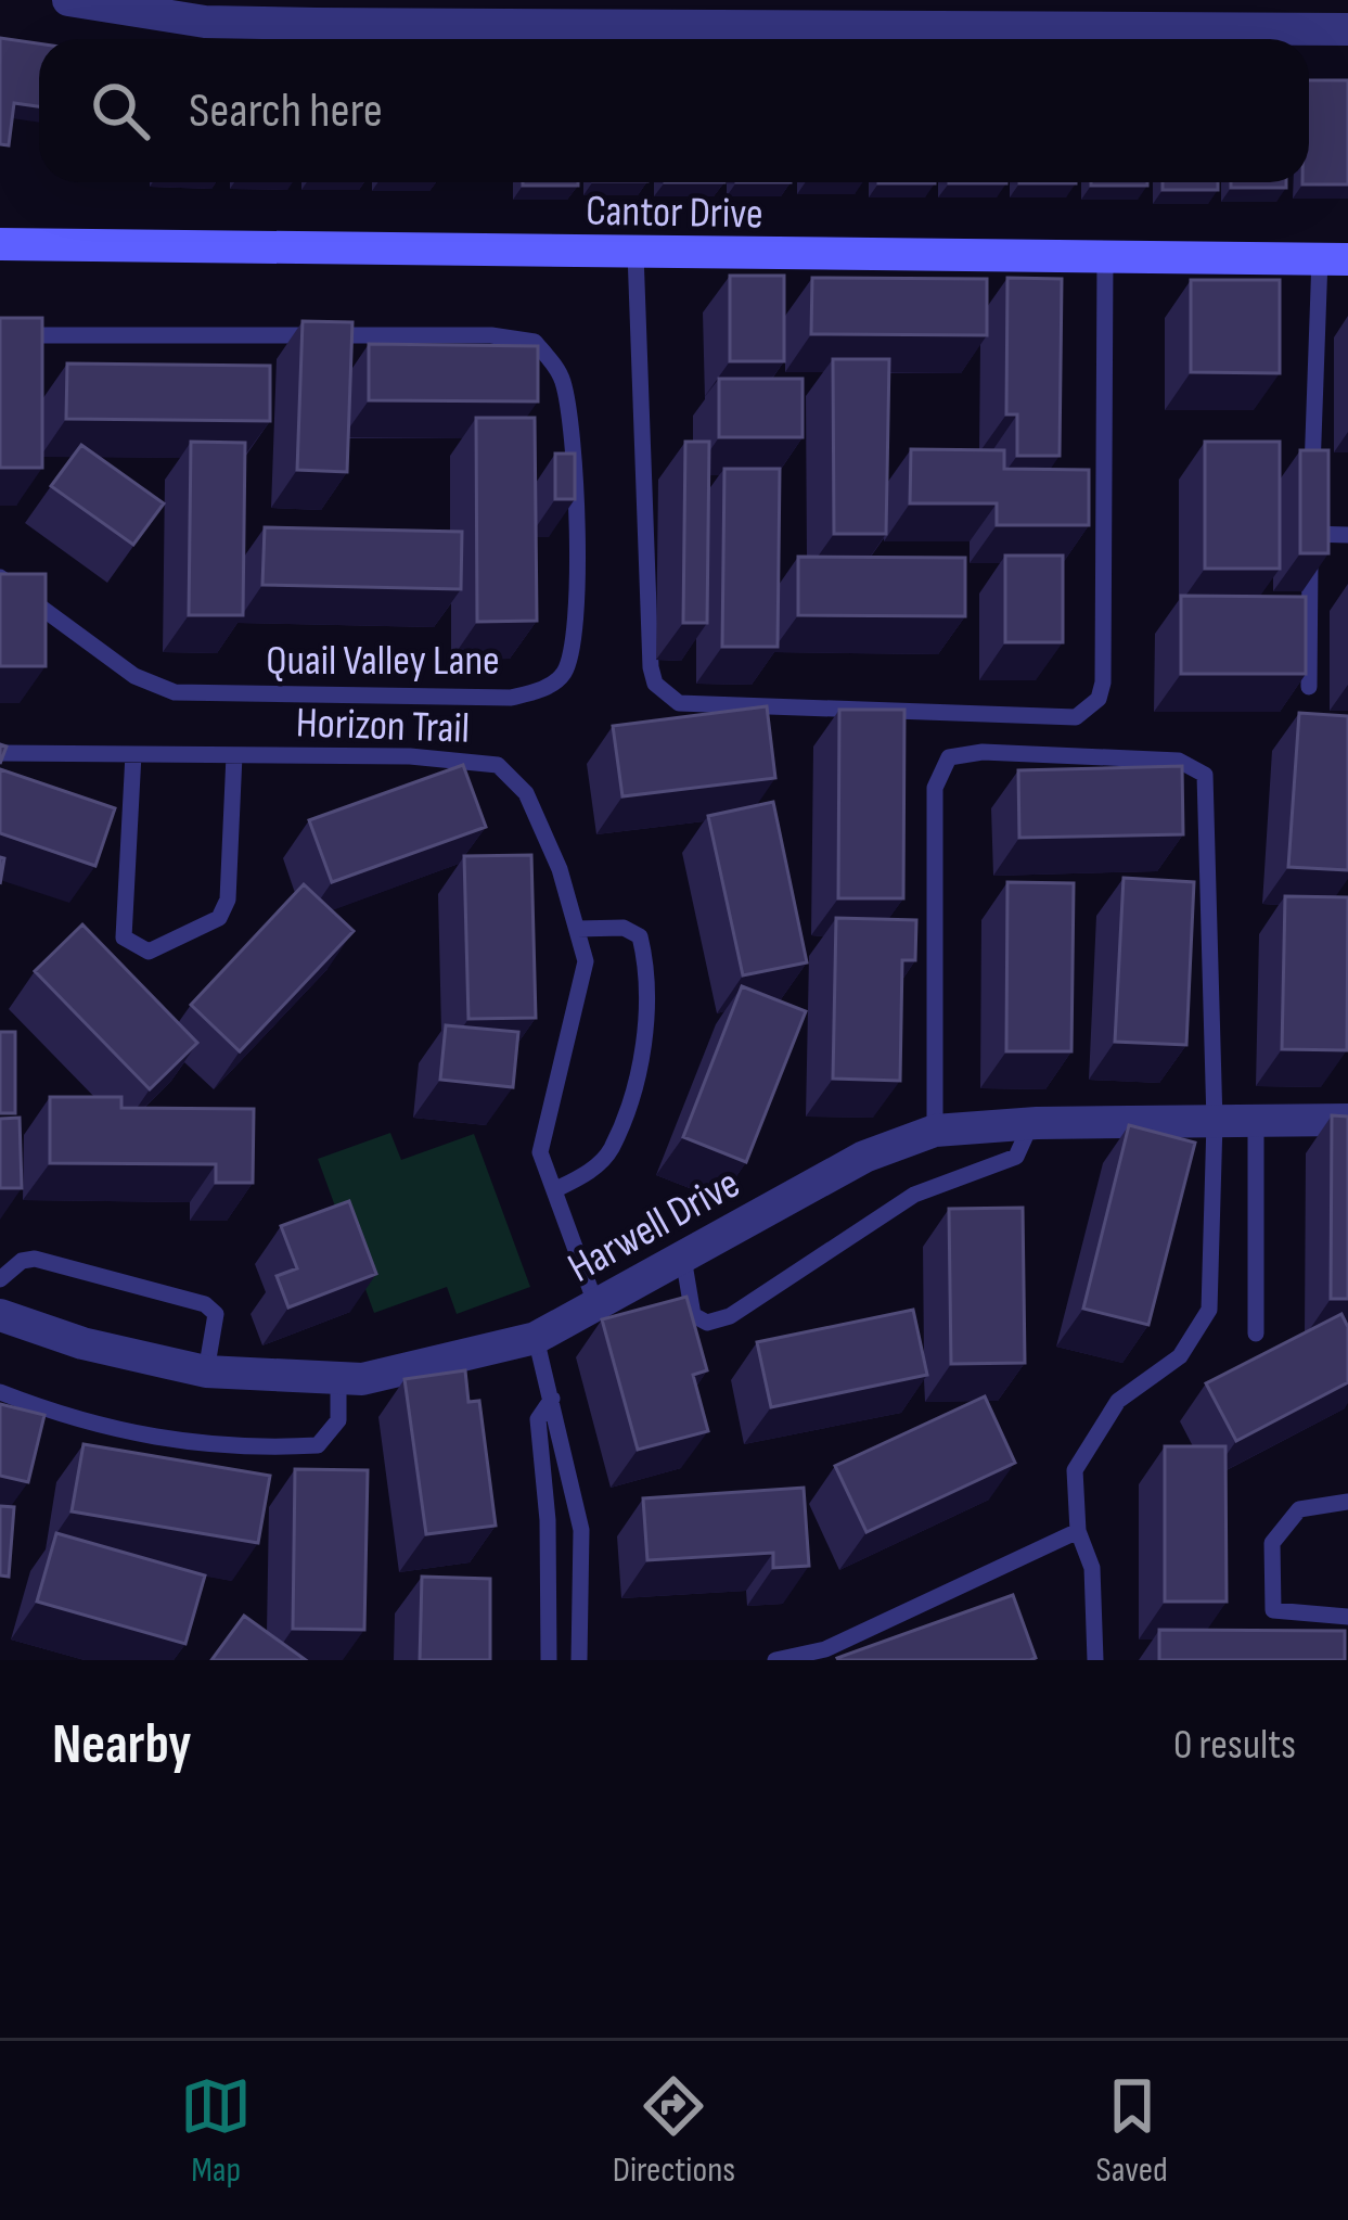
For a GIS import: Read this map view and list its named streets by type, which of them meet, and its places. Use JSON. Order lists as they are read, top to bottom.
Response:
{
  "streets": {
    "street": ["Cantor Drive", "Harwell Drive"],
    "lane": ["Quail Valley Lane", "Horizon Trail"]
  },
  "crossings": [
    ["Horizon Trail", "Harwell Drive"]
  ],
  "page": {
    "search": "Search here",
    "heading": ["Nearby", "0 results"],
    "nav": ["Map", "Directions", "Saved"]
  }
}
